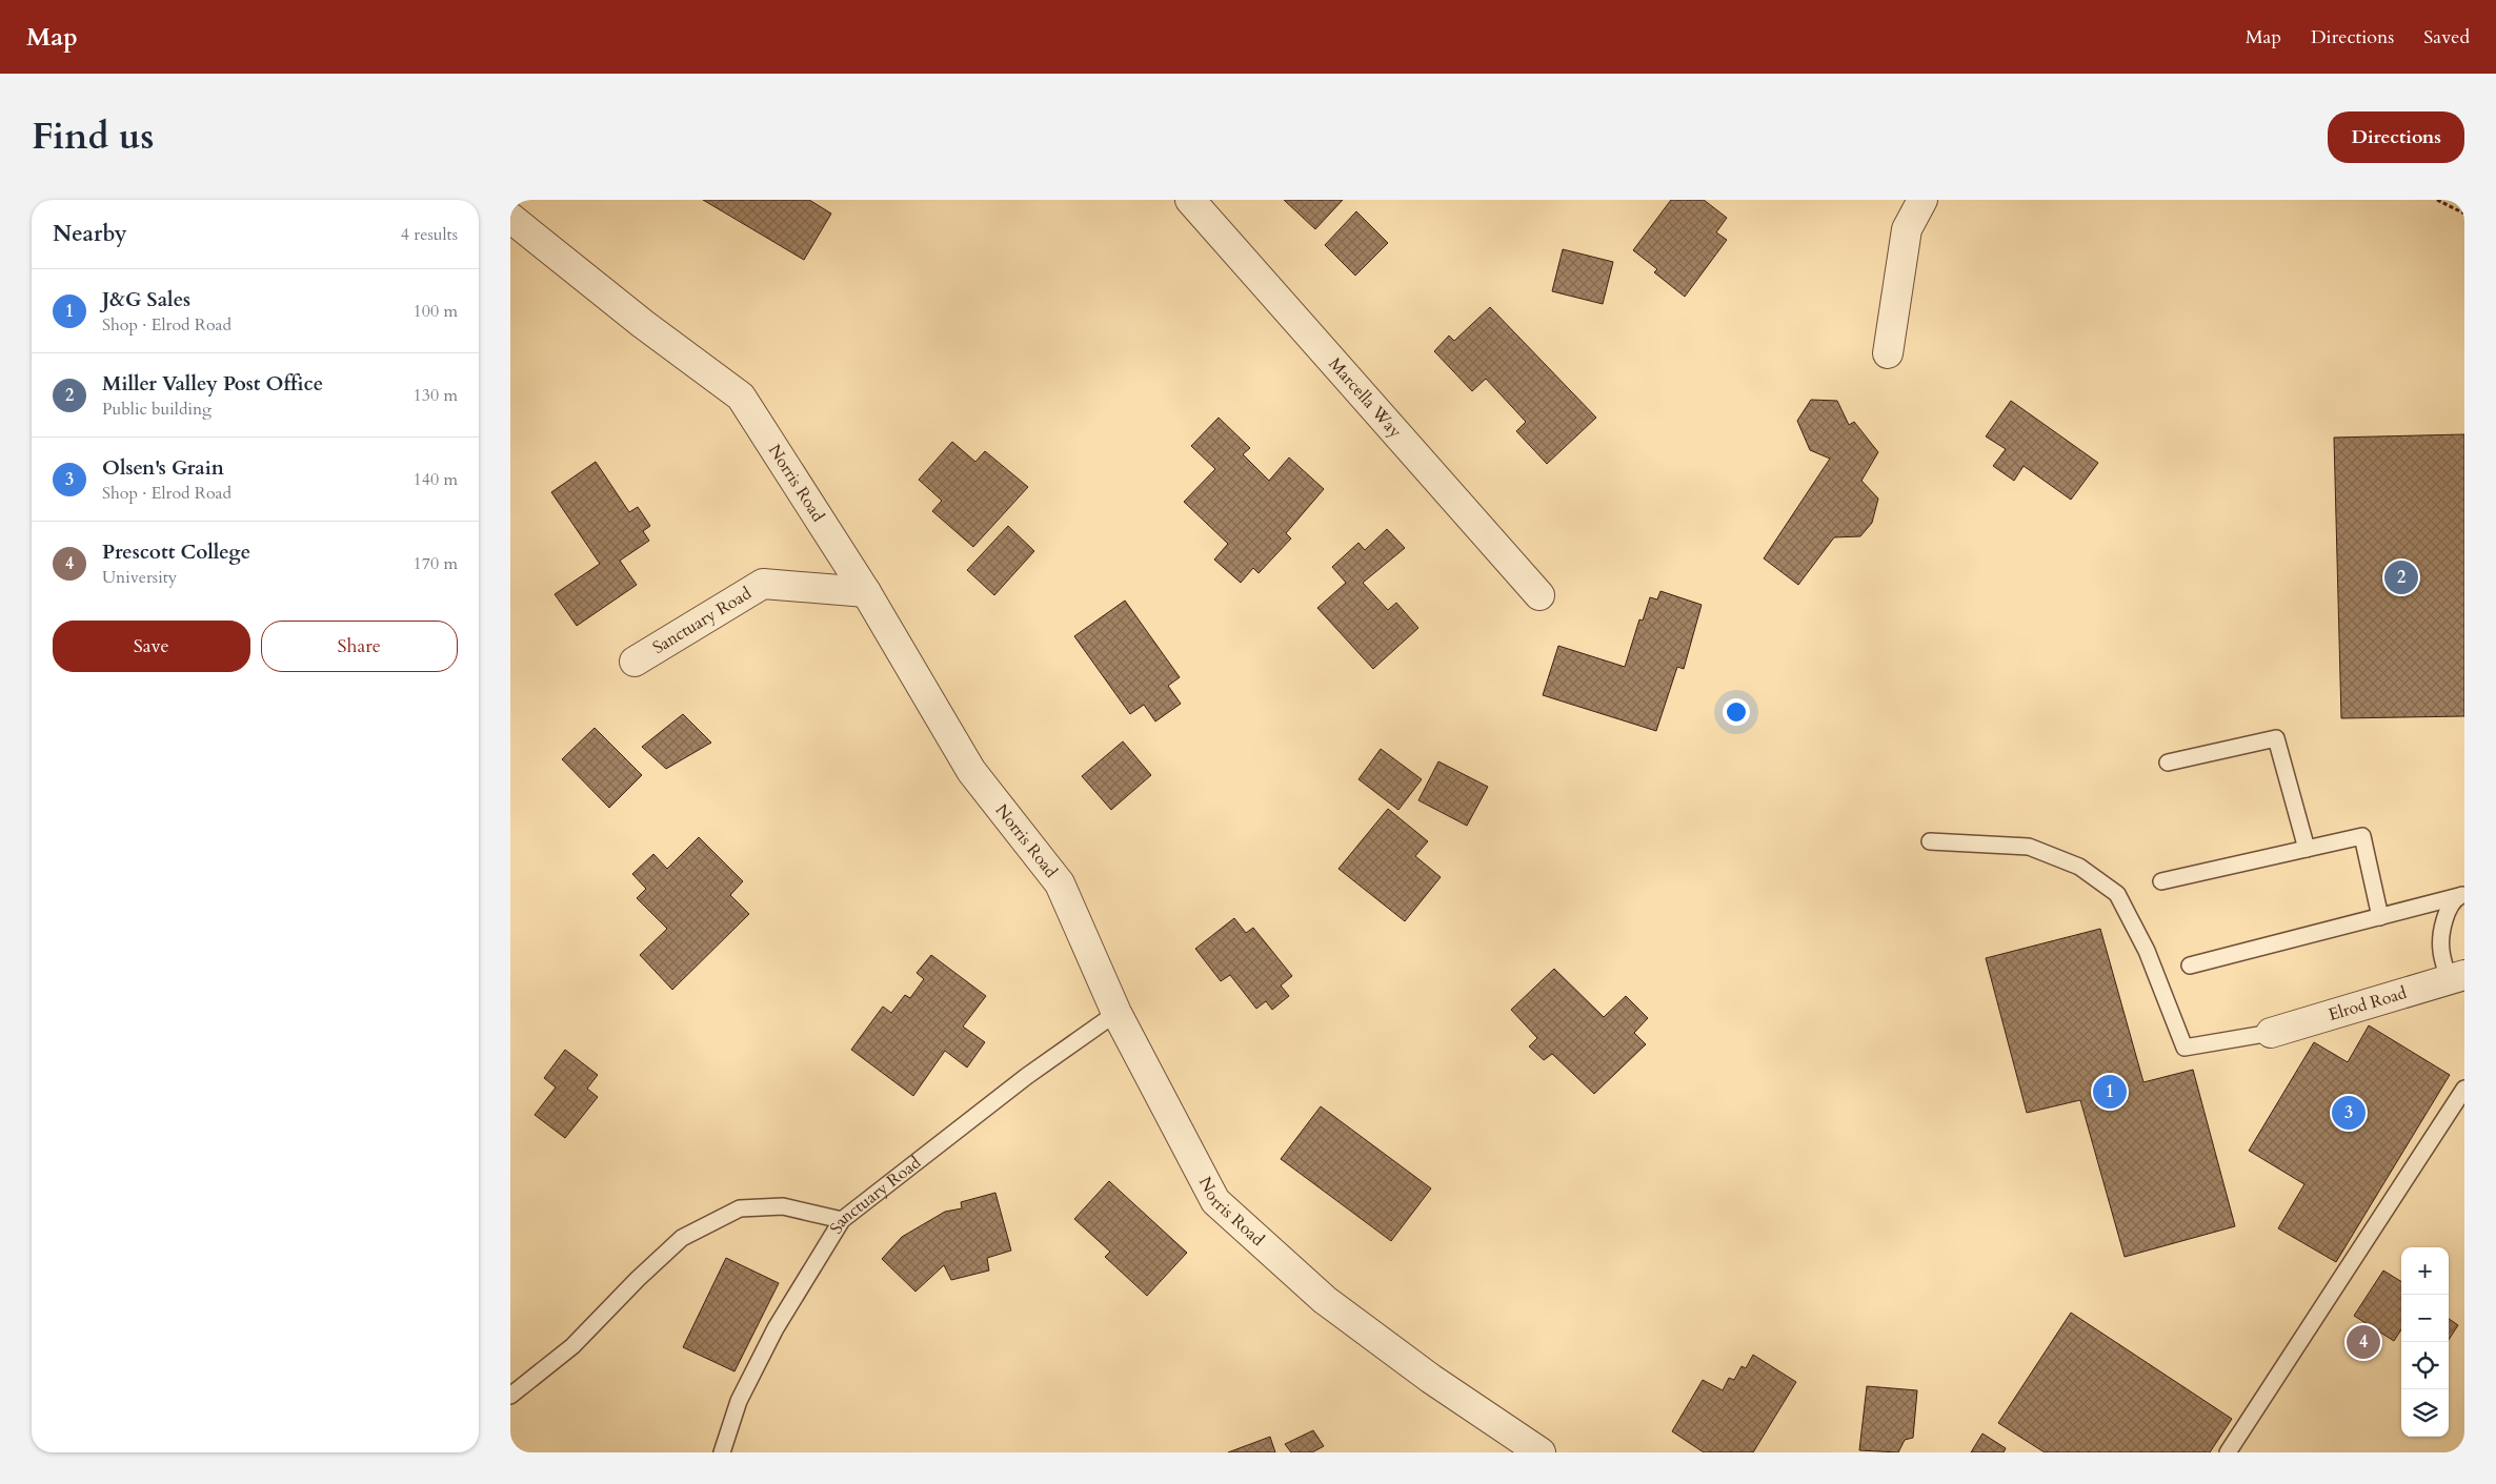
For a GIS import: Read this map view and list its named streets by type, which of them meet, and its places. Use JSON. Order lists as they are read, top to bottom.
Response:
{
  "streets": {
    "street": [
      "Marcella Way",
      "Norris Road",
      "Sanctuary Road",
      "Elrod Road"
    ]
  },
  "crossings": [
    ["Norris Road", "Sanctuary Road"]
  ],
  "page": {
    "header": "Map",
    "nav": ["Map", "Directions", "Saved"],
    "title": "Find us",
    "buttons": [
      "Directions",
      ["Save", "Share"]
    ],
    "heading": ["Nearby", "4 results"],
    "list": [
      {
        "mark": "1",
        "name": "J&G Sales",
        "note": "Shop · Elrod Road",
        "value": "100 m"
      },
      {
        "mark": "2",
        "name": "Miller Valley Post Office",
        "note": "Public building",
        "value": "130 m"
      },
      {
        "mark": "3",
        "name": "Olsen's Grain",
        "note": "Shop · Elrod Road",
        "value": "140 m"
      },
      {
        "mark": "4",
        "name": "Prescott College",
        "note": "University",
        "value": "170 m"
      }
    ],
    "pins": [
      "2",
      "1",
      "3",
      "4"
    ],
    "map_buttons": ["+", "−"]
  }
}
